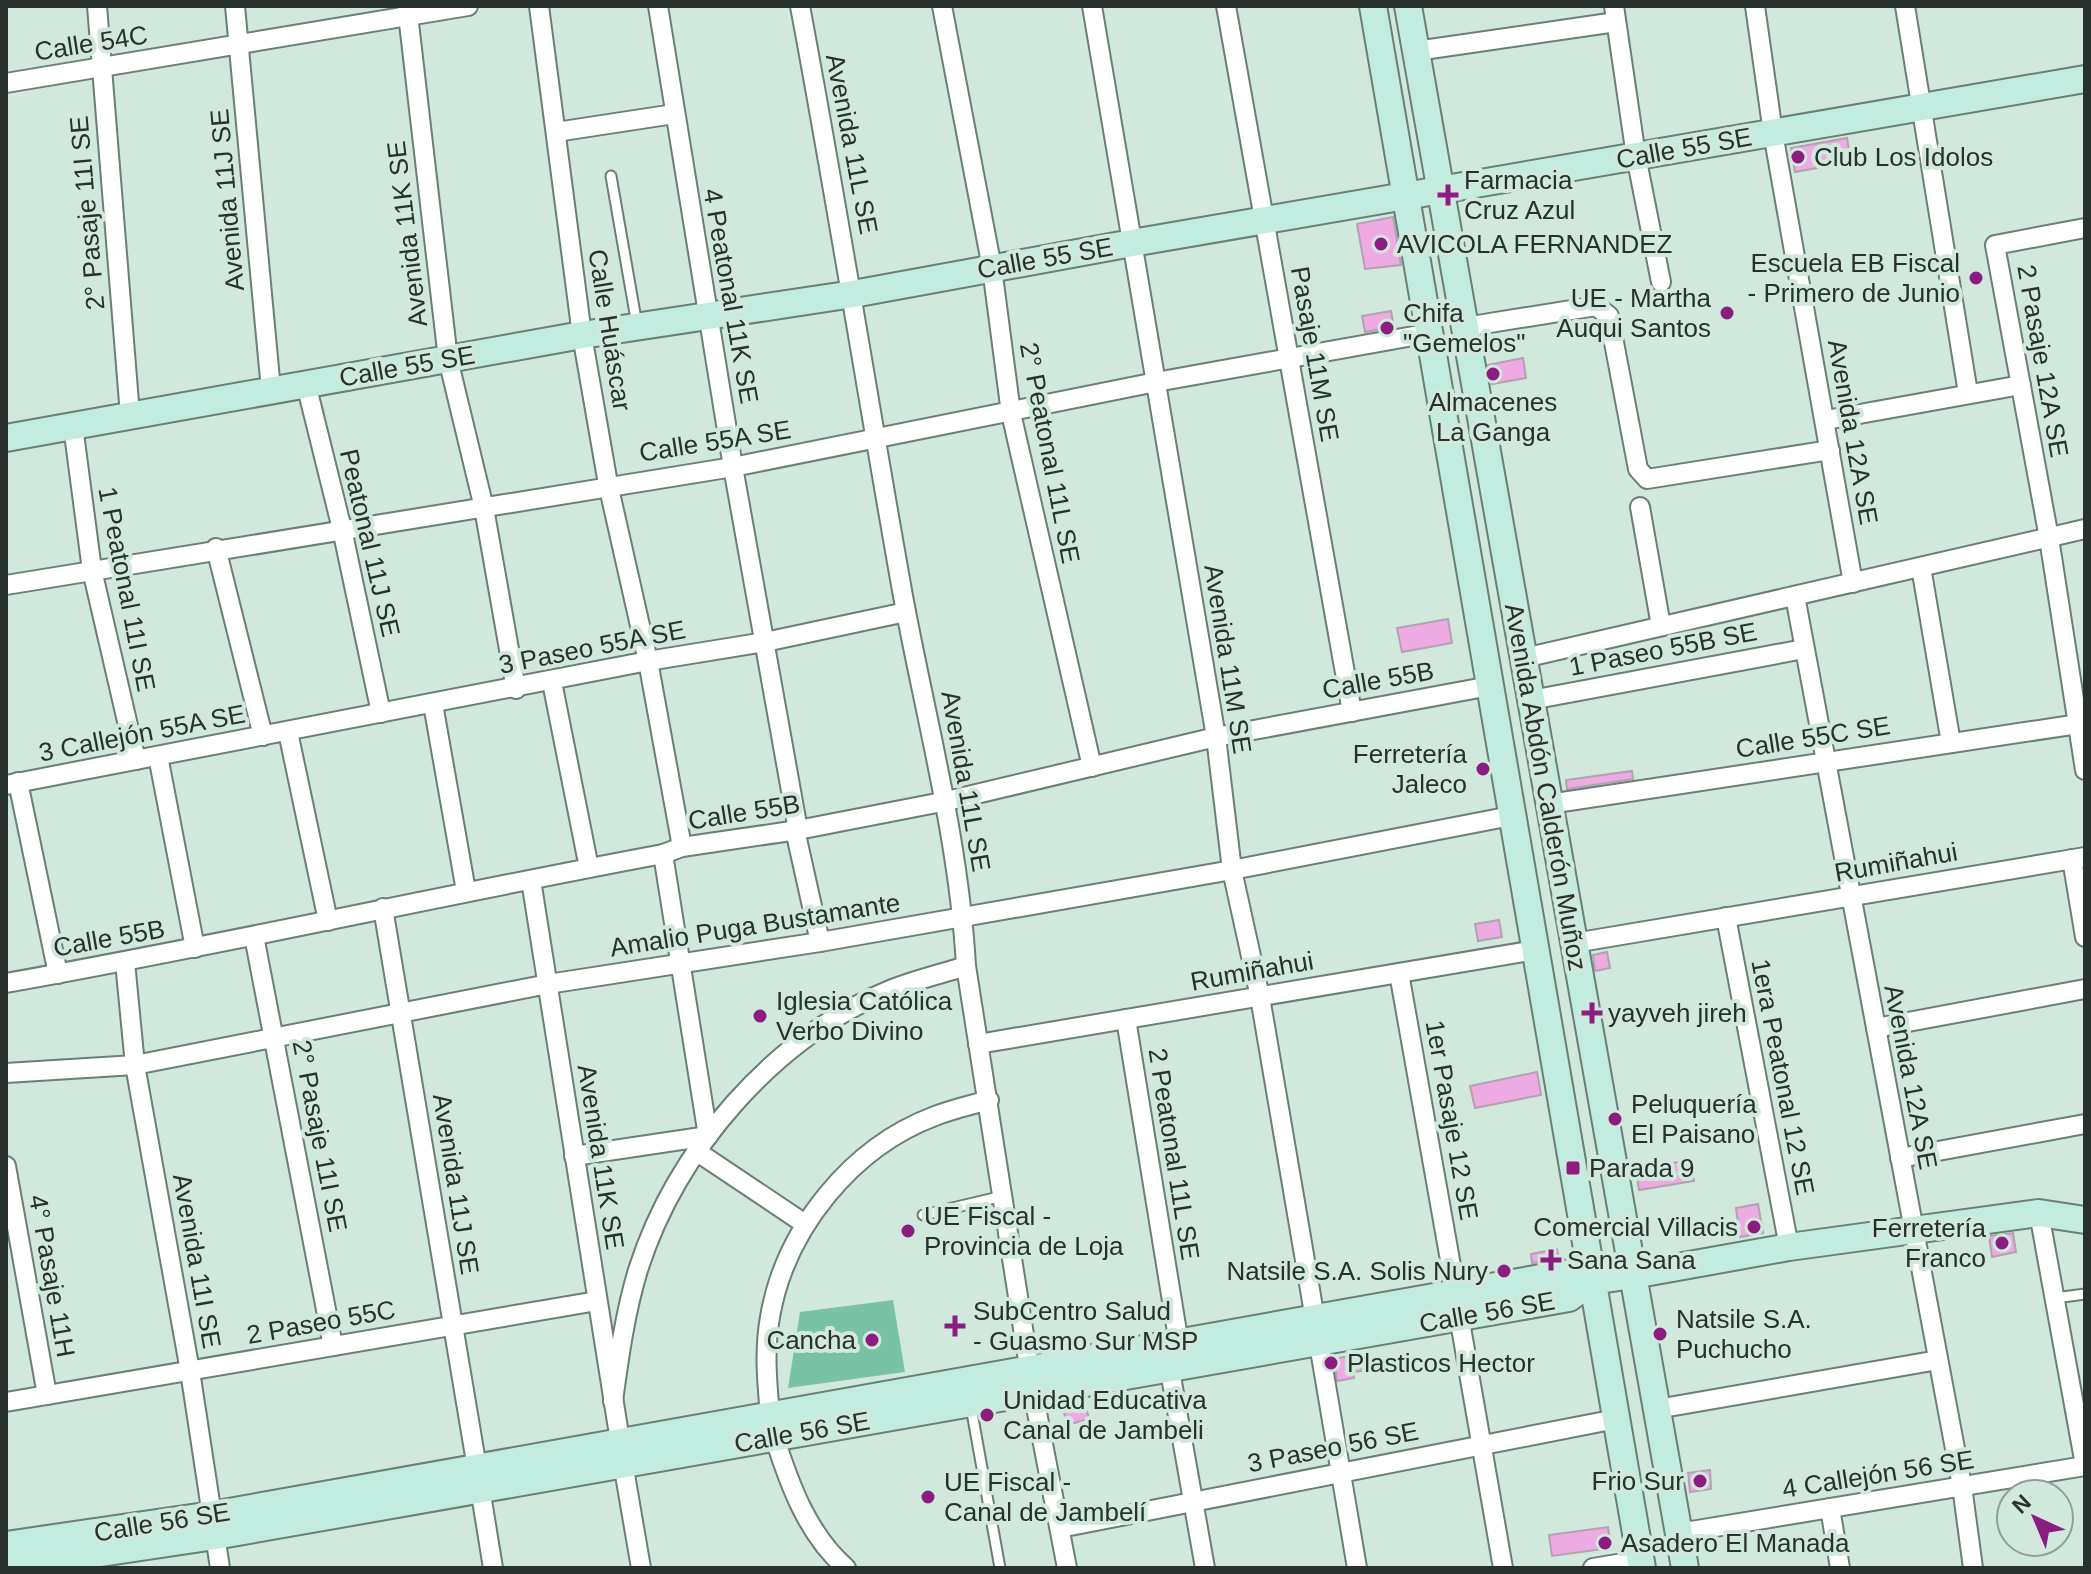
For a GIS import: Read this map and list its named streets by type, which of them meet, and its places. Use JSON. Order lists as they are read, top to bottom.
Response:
{
  "streets": {
    "main road": ["Calle 55 SE", "Avenida Abdón Calderón Muñoz", "Calle 56 SE"],
    "street": [
      "Calle 54C",
      "Avenida 11L SE",
      "Avenida 11J SE",
      "2° Pasaje 11I SE",
      "Avenida 11K SE",
      "4 Peatonal 11K SE",
      "Calle Huáscar",
      "Pasaje 11M SE",
      "2 Pasaje 12A SE",
      "Avenida 12A SE",
      "Calle 55A SE",
      "2° Peatonal 11L SE",
      "Peatonal 11J SE",
      "1 Peatonal 11I SE",
      "3 Paseo 55A SE",
      "1 Paseo 55B SE",
      "Avenida 11M SE",
      "Calle 55B",
      "3 Callejón 55A SE",
      "Calle 55C SE",
      "Rumiñahui",
      "Amalio Puga Bustamante",
      "1era Peatonal 12 SE",
      "1er Pasaje 12 SE",
      "2 Peatonal 11L SE",
      "Avenida 11I SE",
      "4° Pasaje 11H",
      "2 Paseo 55C",
      "3 Paseo 56 SE",
      "4 Callejón 56 SE"
    ]
  },
  "crossings": [
    ["Calle 54C", "Avenida 11J SE"],
    ["Calle 54C", "2° Pasaje 11I SE"],
    ["Calle 54C", "Avenida 11K SE"],
    ["Avenida 11L SE", "Calle 55 SE"],
    ["Avenida 11L SE", "Calle 55A SE"],
    ["Avenida 11L SE", "3 Paseo 55A SE"],
    ["Avenida 11L SE", "Calle 55B"],
    ["Avenida 11L SE", "Rumiñahui"],
    ["Avenida 11L SE", "Amalio Puga Bustamante"],
    ["Avenida 11L SE", "Calle 56 SE"],
    ["Avenida 11L SE", "3 Paseo 56 SE"],
    ["Calle 55 SE", "Avenida 11J SE"],
    ["Calle 55 SE", "2° Pasaje 11I SE"],
    ["Calle 55 SE", "Avenida 11K SE"],
    ["Calle 55 SE", "4 Peatonal 11K SE"],
    ["Calle 55 SE", "Calle Huáscar"],
    ["Calle 55 SE", "Pasaje 11M SE"],
    ["Calle 55 SE", "Avenida 12A SE"],
    ["Calle 55 SE", "2° Peatonal 11L SE"],
    ["Calle 55 SE", "Peatonal 11J SE"],
    ["Calle 55 SE", "1 Peatonal 11I SE"],
    ["Calle 55 SE", "Avenida 11M SE"],
    ["Calle 55 SE", "Avenida Abdón Calderón Muñoz"],
    ["Avenida 11J SE", "Calle 55B"],
    ["Avenida 11J SE", "Amalio Puga Bustamante"],
    ["Avenida 11J SE", "Calle 56 SE"],
    ["Avenida 11J SE", "2 Paseo 55C"],
    ["2° Pasaje 11I SE", "Calle 55B"],
    ["2° Pasaje 11I SE", "Amalio Puga Bustamante"],
    ["2° Pasaje 11I SE", "2 Paseo 55C"],
    ["Avenida 11K SE", "Calle 55A SE"],
    ["Avenida 11K SE", "3 Paseo 55A SE"],
    ["Avenida 11K SE", "Calle 55B"],
    ["Avenida 11K SE", "Amalio Puga Bustamante"],
    ["Avenida 11K SE", "Calle 56 SE"],
    ["Avenida 11K SE", "2 Paseo 55C"],
    ["4 Peatonal 11K SE", "Calle 55A SE"],
    ["4 Peatonal 11K SE", "3 Paseo 55A SE"],
    ["4 Peatonal 11K SE", "Calle 55B"],
    ["4 Peatonal 11K SE", "Amalio Puga Bustamante"],
    ["Calle Huáscar", "Calle 55A SE"],
    ["Calle Huáscar", "3 Paseo 55A SE"],
    ["Calle Huáscar", "Calle 55B"],
    ["Pasaje 11M SE", "Calle 55A SE"],
    ["Pasaje 11M SE", "Calle 55B"],
    ["2 Pasaje 12A SE", "Calle 55C SE"],
    ["Avenida 12A SE", "1 Paseo 55B SE"],
    ["Avenida 12A SE", "Calle 55C SE"],
    ["Avenida 12A SE", "Rumiñahui"],
    ["Avenida 12A SE", "Calle 56 SE"],
    ["Avenida 12A SE", "4 Callejón 56 SE"],
    ["Calle 55A SE", "2° Peatonal 11L SE"],
    ["Calle 55A SE", "Peatonal 11J SE"],
    ["Calle 55A SE", "1 Peatonal 11I SE"],
    ["Calle 55A SE", "Avenida 11M SE"],
    ["Calle 55A SE", "Avenida Abdón Calderón Muñoz"],
    ["2° Peatonal 11L SE", "Calle 55B"],
    ["Peatonal 11J SE", "3 Paseo 55A SE"],
    ["1 Peatonal 11I SE", "3 Callejón 55A SE"],
    ["3 Paseo 55A SE", "3 Callejón 55A SE"],
    ["1 Paseo 55B SE", "Avenida Abdón Calderón Muñoz"],
    ["Avenida 11M SE", "Calle 55B"],
    ["Avenida 11M SE", "Rumiñahui"],
    ["Avenida 11M SE", "Amalio Puga Bustamante"],
    ["Avenida 11M SE", "Calle 56 SE"],
    ["Avenida 11M SE", "3 Paseo 56 SE"],
    ["Calle 55B", "Avenida Abdón Calderón Muñoz"],
    ["Calle 55B", "Avenida 11I SE"],
    ["Calle 55C SE", "Avenida Abdón Calderón Muñoz"],
    ["Avenida Abdón Calderón Muñoz", "Rumiñahui"],
    ["Avenida Abdón Calderón Muñoz", "Amalio Puga Bustamante"],
    ["Avenida Abdón Calderón Muñoz", "Calle 56 SE"],
    ["Avenida Abdón Calderón Muñoz", "3 Paseo 56 SE"],
    ["Avenida Abdón Calderón Muñoz", "4 Callejón 56 SE"],
    ["Rumiñahui", "1era Peatonal 12 SE"],
    ["Rumiñahui", "1er Pasaje 12 SE"],
    ["Rumiñahui", "2 Peatonal 11L SE"],
    ["Amalio Puga Bustamante", "Avenida 11I SE"],
    ["1era Peatonal 12 SE", "Calle 56 SE"],
    ["2 Peatonal 11L SE", "Calle 56 SE"],
    ["Avenida 11I SE", "Calle 56 SE"],
    ["Avenida 11I SE", "2 Paseo 55C"],
    ["4° Pasaje 11H", "2 Paseo 55C"]
  ],
  "places": {
    "other": [
      "Club Los Idolos",
      "AVICOLA FERNANDEZ",
      "Escuela EB Fiscal - Primero de Junio",
      "UE - Martha Auqui Santos",
      "Chifa \"Gemelos\"",
      "Almacenes La Ganga",
      "Ferretería Jaleco",
      "Iglesia Católica Verbo Divino",
      "Peluquería El Paisano",
      "Comercial Villacis",
      "UE Fiscal - Provincia de Loja",
      "Ferretería Franco",
      "Natsile S.A. Solis Nury",
      "Natsile S.A. Puchucho",
      "Cancha",
      "Plasticos Hector",
      "Unidad Educativa Canal de Jambeli",
      "Frio Sur",
      "UE Fiscal - Canal de Jambelí",
      "Asadero El Manada"
    ],
    "health": [
      "Farmacia Cruz Azul",
      "yayveh jireh",
      "Sana Sana",
      "SubCentro Salud - Guasmo Sur MSP"
    ],
    "transit": ["Parada 9"]
  },
  "north": "top left"
}
